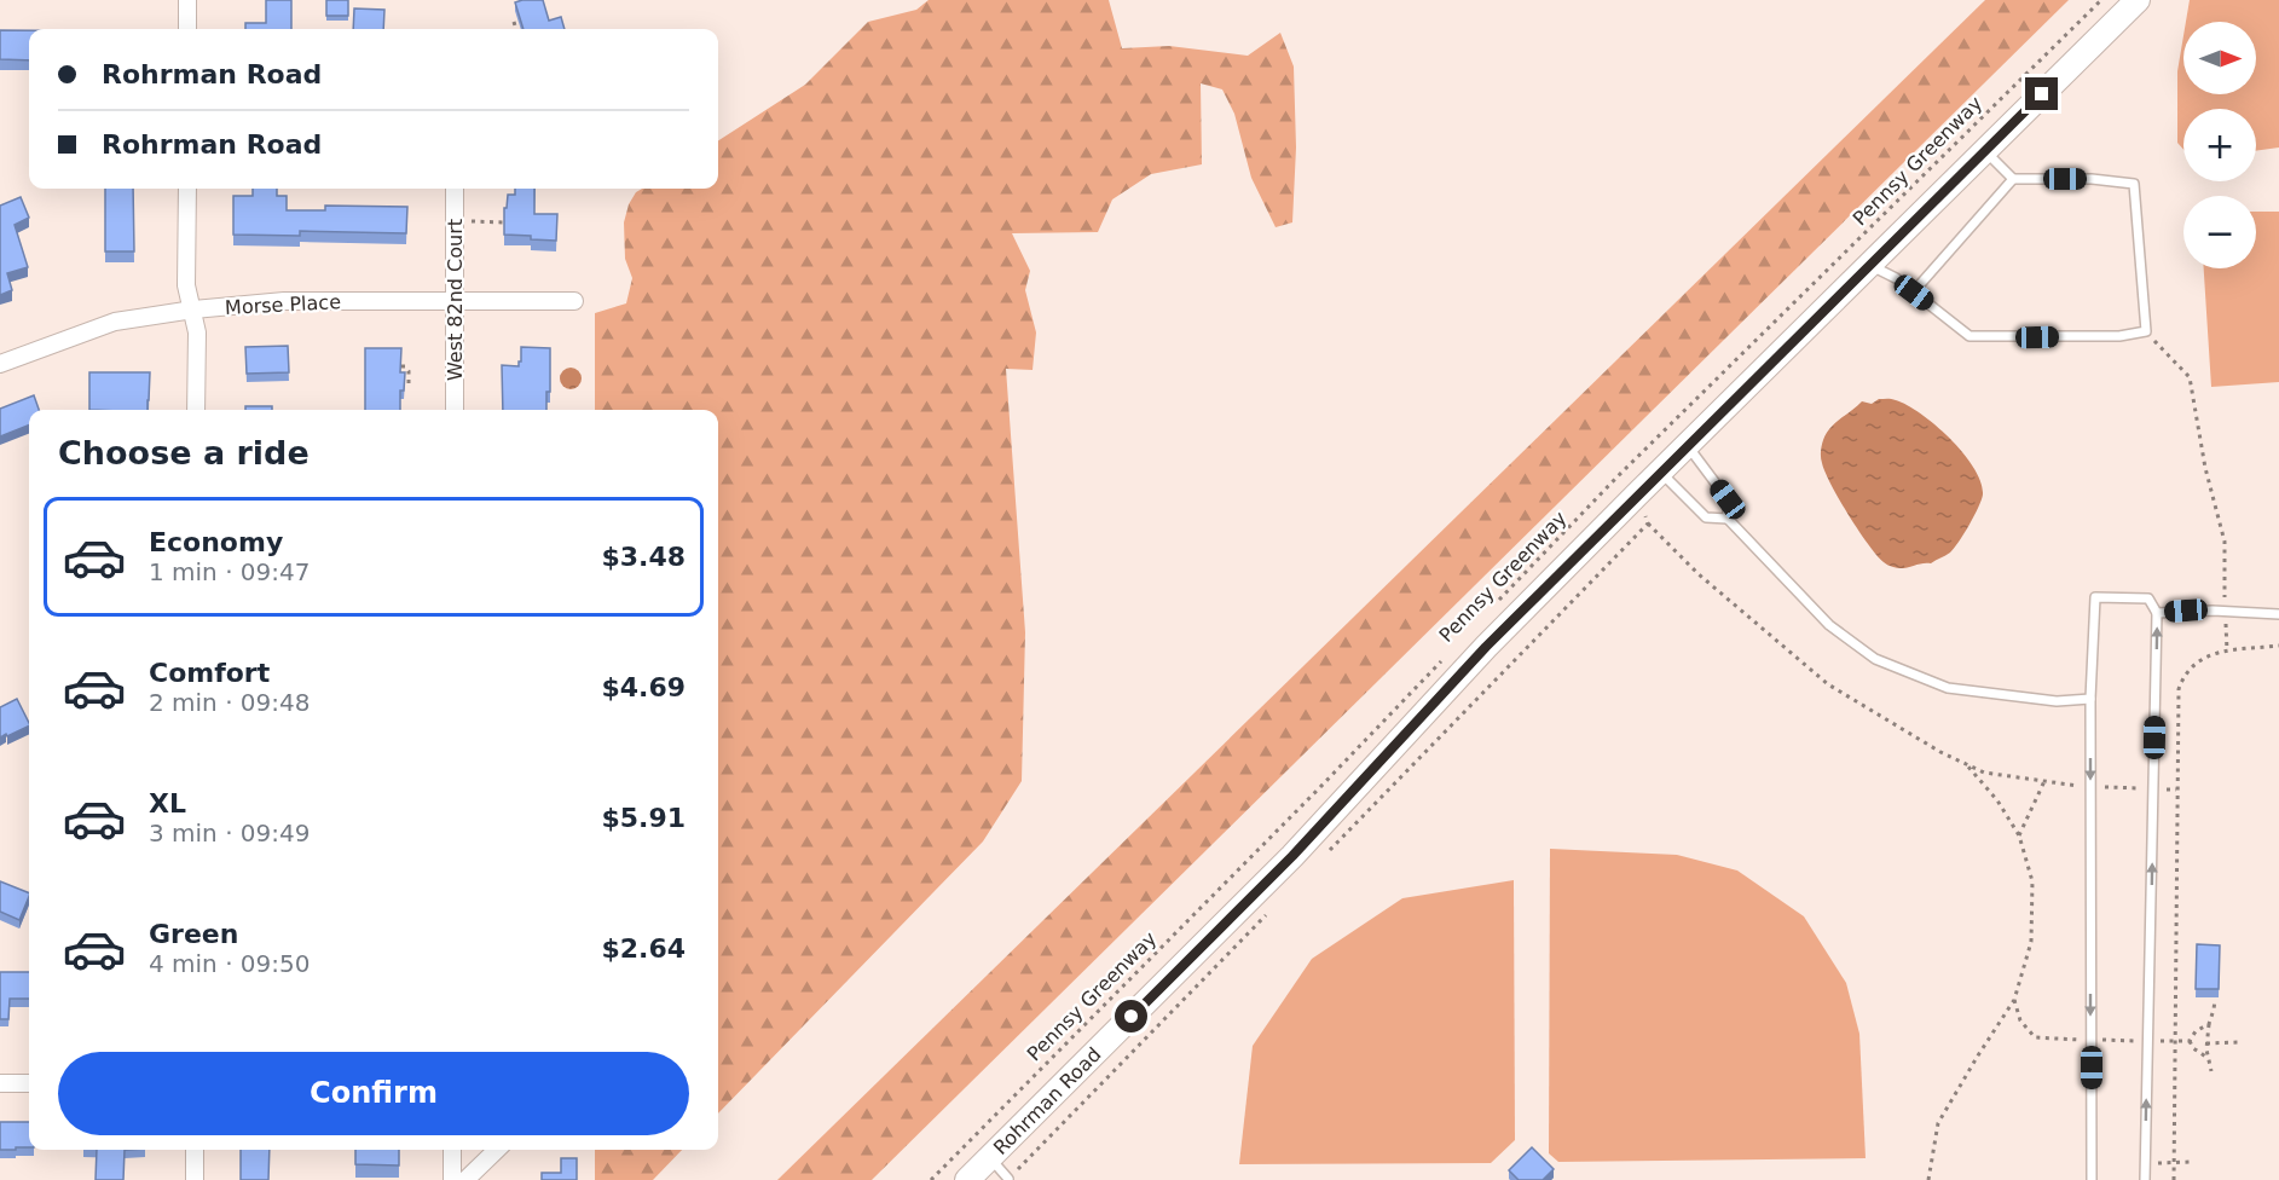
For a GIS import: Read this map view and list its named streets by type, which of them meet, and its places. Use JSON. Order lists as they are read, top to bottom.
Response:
{
  "streets": {
    "street": ["West 82nd Court", "Morse Place", "Rohrman Road"],
    "path": ["Pennsy Greenway"]
  },
  "crossings": [
    ["West 82nd Court", "Morse Place"]
  ],
  "north": "right",
  "page": {
    "map_buttons": ["+", "−"],
    "banner": ["Rohrman Road", "Rohrman Road"],
    "heading": "Choose a ride",
    "list": [
      {
        "name": "Economy",
        "note": "1 min · 09:47",
        "value": "$3.48"
      },
      {
        "name": "Comfort",
        "note": "2 min · 09:48",
        "value": "$4.69"
      },
      {
        "name": "XL",
        "note": "3 min · 09:49",
        "value": "$5.91"
      },
      {
        "name": "Green",
        "note": "4 min · 09:50",
        "value": "$2.64"
      }
    ],
    "buttons": "Confirm"
  }
}
